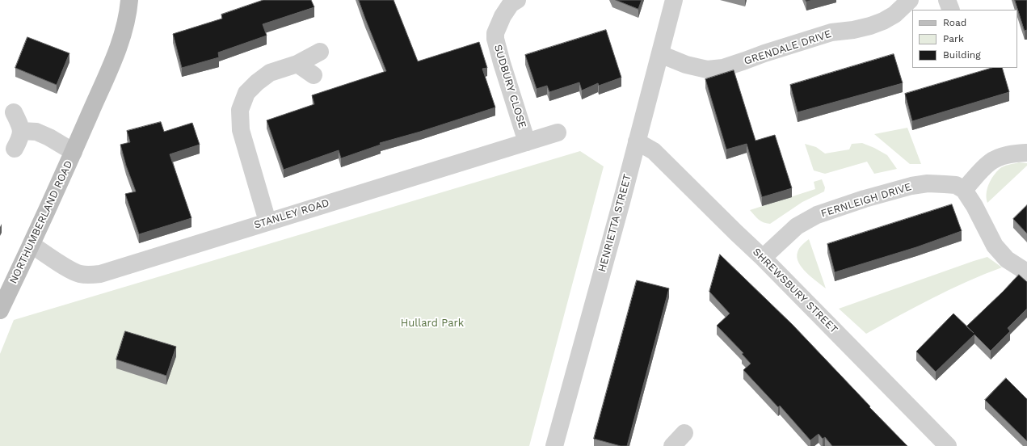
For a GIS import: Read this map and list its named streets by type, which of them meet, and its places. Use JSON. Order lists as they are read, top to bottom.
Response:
{
  "streets": {
    "main road": ["NORTHUMBERLAND ROAD"],
    "street": [
      "GRENDALE DRIVE",
      "SUDBURY CLOSE",
      "FERNLEIGH DRIVE",
      "STANLEY ROAD",
      "HENRIETTA STREET",
      "SHREWSBURY STREET"
    ]
  },
  "crossings": [
    ["GRENDALE DRIVE", "HENRIETTA STREET"],
    ["SUDBURY CLOSE", "STANLEY ROAD"],
    ["FERNLEIGH DRIVE", "SHREWSBURY STREET"],
    ["STANLEY ROAD", "NORTHUMBERLAND ROAD"],
    ["HENRIETTA STREET", "SHREWSBURY STREET"]
  ],
  "parks": ["Hullard Park"],
  "legend": ["Road", "Park", "Building"]
}
